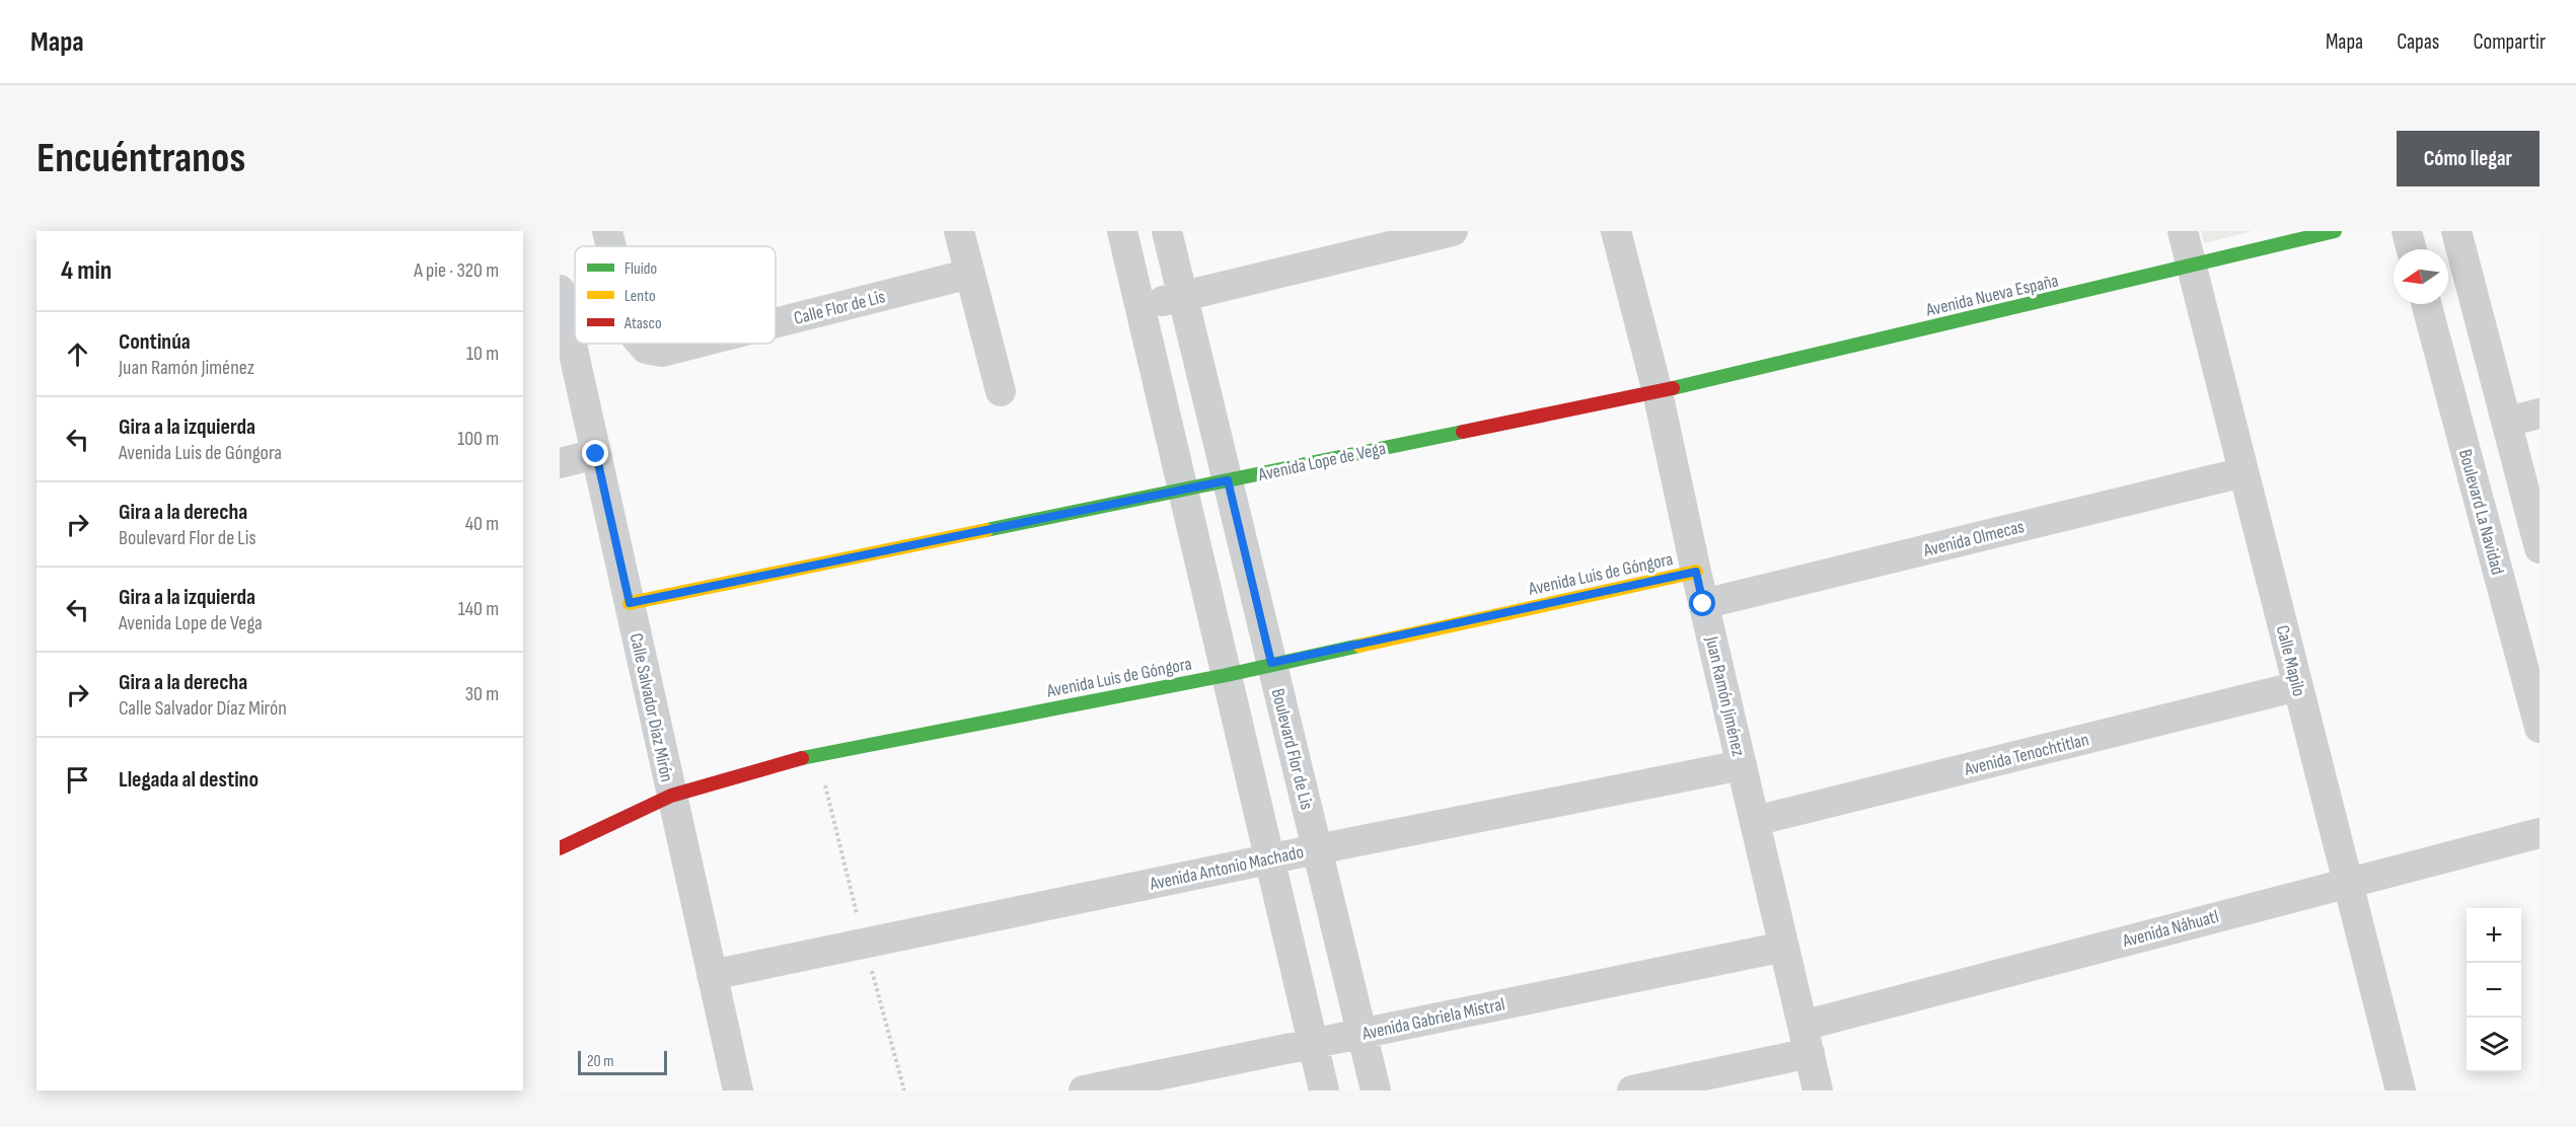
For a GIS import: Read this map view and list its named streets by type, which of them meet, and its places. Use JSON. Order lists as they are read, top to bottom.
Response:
{
  "streets": {
    "street": [
      "Avenida Nueva España",
      "Calle Flor de Lis",
      "Avenida Lope de Vega",
      "Boulevard La Navidad",
      "Avenida Olmecas",
      "Avenida Luis de Góngora",
      "Calle Mapilo",
      "Juan Ramón Jiménez",
      "Calle Salvador Díaz Mirón",
      "Boulevard Flor de Lis",
      "Avenida Tenochtitlan",
      "Avenida Antonio Machado",
      "Avenida Náhuatl",
      "Avenida Gabriela Mistral"
    ]
  },
  "crossings": [
    ["Avenida Nueva España", "Avenida Lope de Vega"],
    ["Avenida Nueva España", "Calle Mapilo"],
    ["Avenida Nueva España", "Juan Ramón Jiménez"],
    ["Avenida Lope de Vega", "Juan Ramón Jiménez"],
    ["Avenida Lope de Vega", "Calle Salvador Díaz Mirón"],
    ["Avenida Lope de Vega", "Boulevard Flor de Lis"],
    ["Avenida Olmecas", "Calle Mapilo"],
    ["Avenida Olmecas", "Juan Ramón Jiménez"],
    ["Avenida Luis de Góngora", "Juan Ramón Jiménez"],
    ["Avenida Luis de Góngora", "Calle Salvador Díaz Mirón"],
    ["Avenida Luis de Góngora", "Boulevard Flor de Lis"],
    ["Calle Mapilo", "Avenida Tenochtitlan"],
    ["Calle Mapilo", "Avenida Náhuatl"],
    ["Juan Ramón Jiménez", "Avenida Tenochtitlan"],
    ["Juan Ramón Jiménez", "Avenida Antonio Machado"],
    ["Juan Ramón Jiménez", "Avenida Náhuatl"],
    ["Juan Ramón Jiménez", "Avenida Gabriela Mistral"],
    ["Calle Salvador Díaz Mirón", "Avenida Antonio Machado"],
    ["Boulevard Flor de Lis", "Avenida Antonio Machado"],
    ["Boulevard Flor de Lis", "Avenida Gabriela Mistral"]
  ],
  "legend": ["Fluido", "Lento", "Atasco"],
  "scale_bar": "20 m",
  "north": "left",
  "page": {
    "header": "Mapa",
    "nav": ["Mapa", "Capas", "Compartir"],
    "buttons": "Cómo llegar",
    "title": "Encuéntranos",
    "heading": ["4 min", "A pie · 320 m"],
    "list": [
      ["Continúa", "Juan Ramón Jiménez", "10 m"],
      ["Gira a la izquierda", "Avenida Luis de Góngora", "100 m"],
      ["Gira a la derecha", "Boulevard Flor de Lis", "40 m"],
      ["Gira a la izquierda", "Avenida Lope de Vega", "140 m"],
      ["Gira a la derecha", "Calle Salvador Díaz Mirón", "30 m"],
      "Llegada al destino"
    ],
    "map_buttons": ["+", "−"],
    "scale": "20 m"
  }
}
